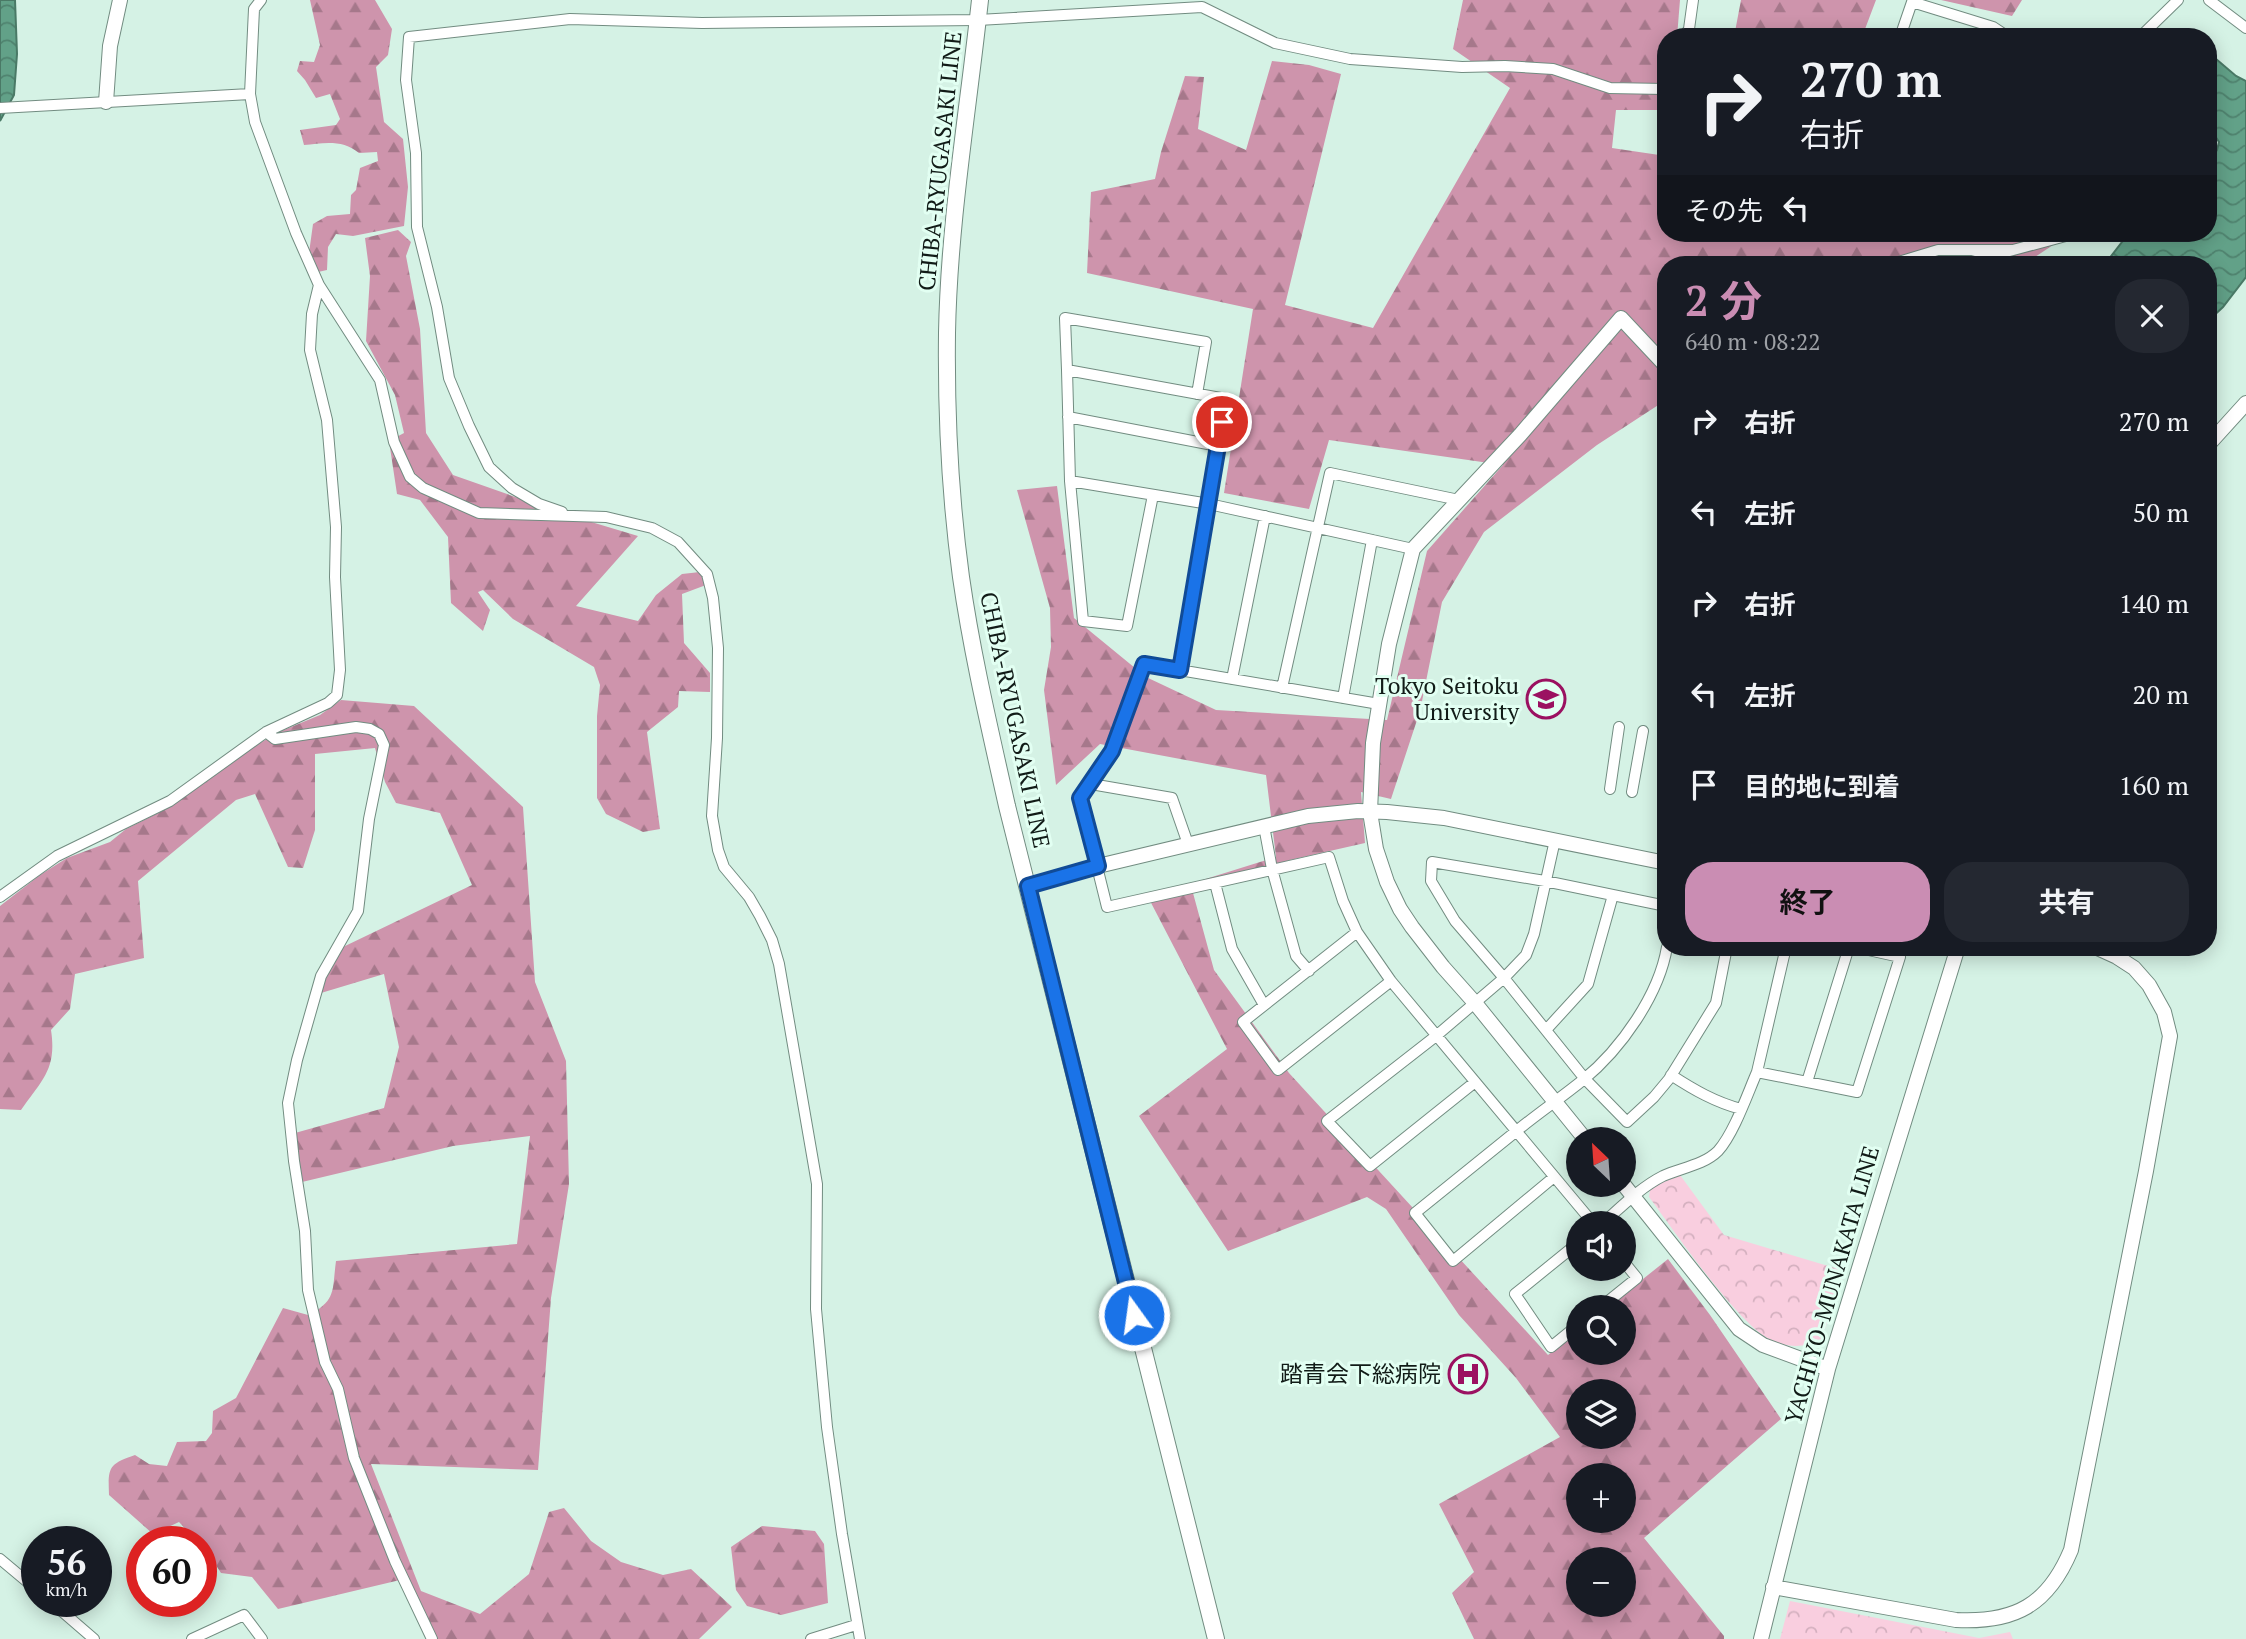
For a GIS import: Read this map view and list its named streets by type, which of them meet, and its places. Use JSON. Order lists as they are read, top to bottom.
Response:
{
  "streets": {
    "main road": ["CHIBA-RYUGASAKI LINE"],
    "street": ["YACHIYO-MUNAKATA LINE"]
  },
  "places": {
    "school or university": ["Tokyo Seitoku University"],
    "hospital": ["踏青会下総病院"]
  },
  "north": "top left",
  "page": {
    "turn": ["270 m", "右折"],
    "then": "その先",
    "heading": ["2 分", "640 m · 08:22"],
    "list": [
      {
        "name": "右折",
        "value": "270 m"
      },
      {
        "name": "左折",
        "value": "50 m"
      },
      {
        "name": "右折",
        "value": "140 m"
      },
      {
        "name": "左折",
        "value": "20 m"
      },
      {
        "name": "目的地に到着",
        "value": "160 m"
      }
    ],
    "buttons": ["終了", "共有"],
    "map_buttons": ["+", "−"],
    "speed": "56 km/h",
    "limit": "60"
  }
}
